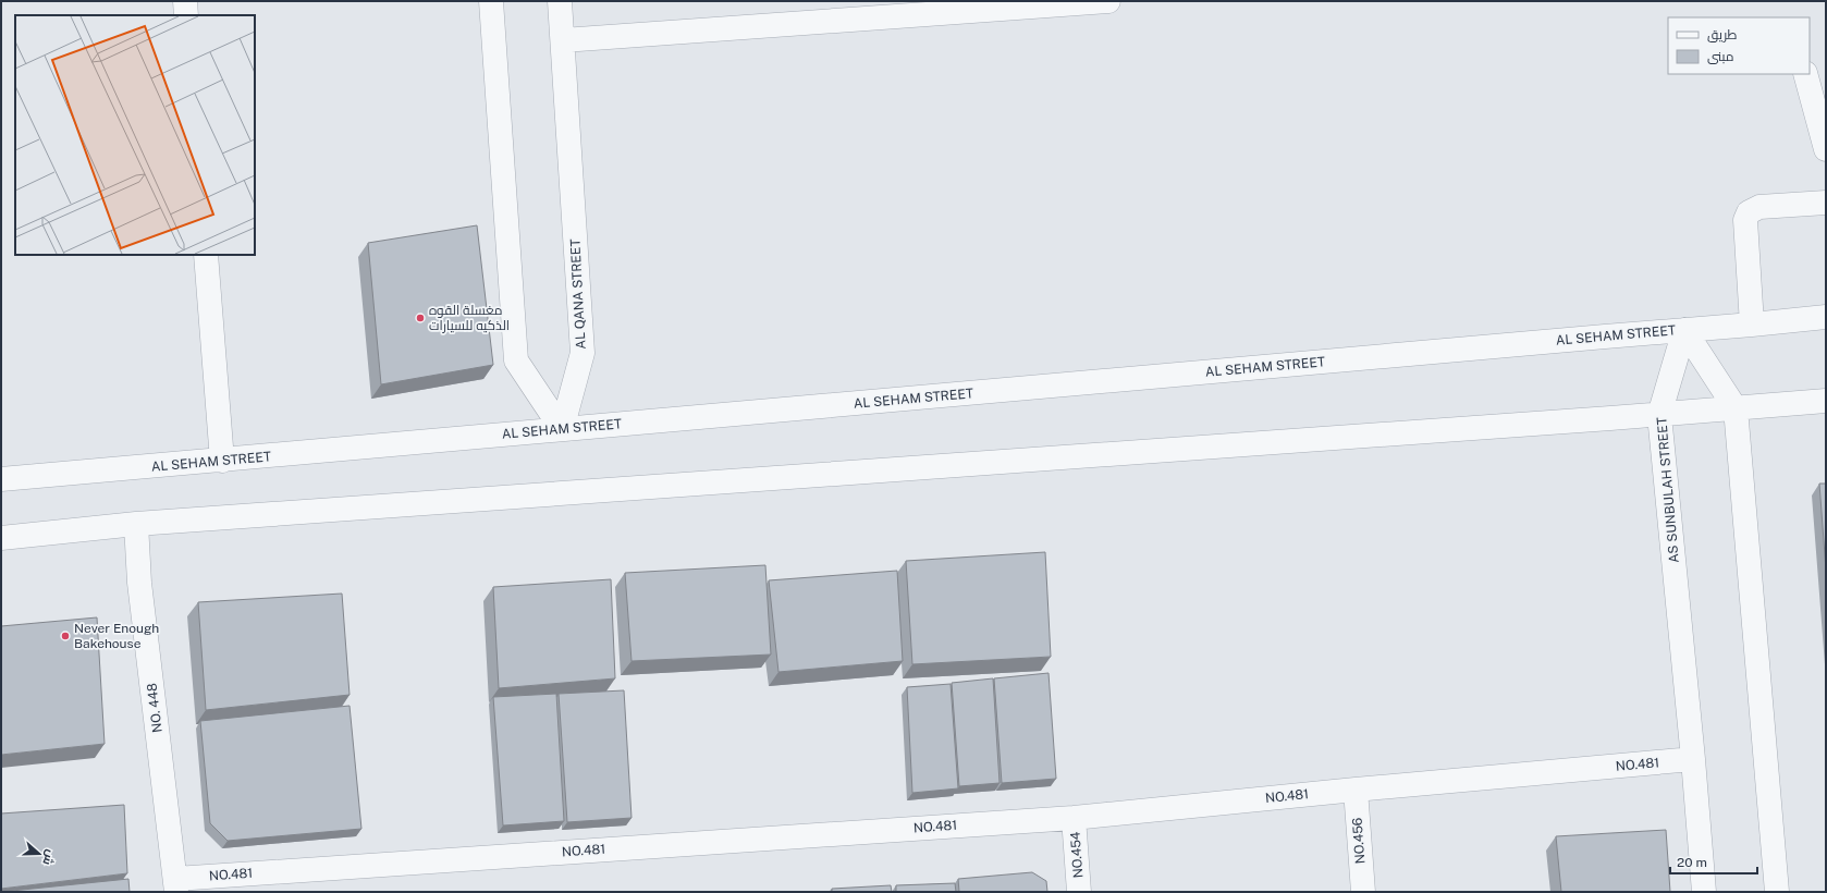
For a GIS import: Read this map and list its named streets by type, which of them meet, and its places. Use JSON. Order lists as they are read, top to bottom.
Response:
{
  "streets": {
    "street": [
      "AL QANA STREET",
      "AL SEHAM STREET",
      "AS SUNBULAH STREET",
      "NO. 448",
      "NO.481",
      "NO.456",
      "NO.454"
    ]
  },
  "crossings": [
    ["AL QANA STREET", "AL SEHAM STREET"],
    ["AL SEHAM STREET", "AS SUNBULAH STREET"],
    ["AS SUNBULAH STREET", "NO.481"],
    ["NO. 448", "NO.481"],
    ["NO.481", "NO.456"],
    ["NO.481", "NO.454"]
  ],
  "places": ["مغسلة القوه الذكيه للسيارات", "Never Enough Bakehouse"],
  "legend": ["طريق", "مبنى"],
  "scale_bar": "20 m",
  "north": "right"
}
